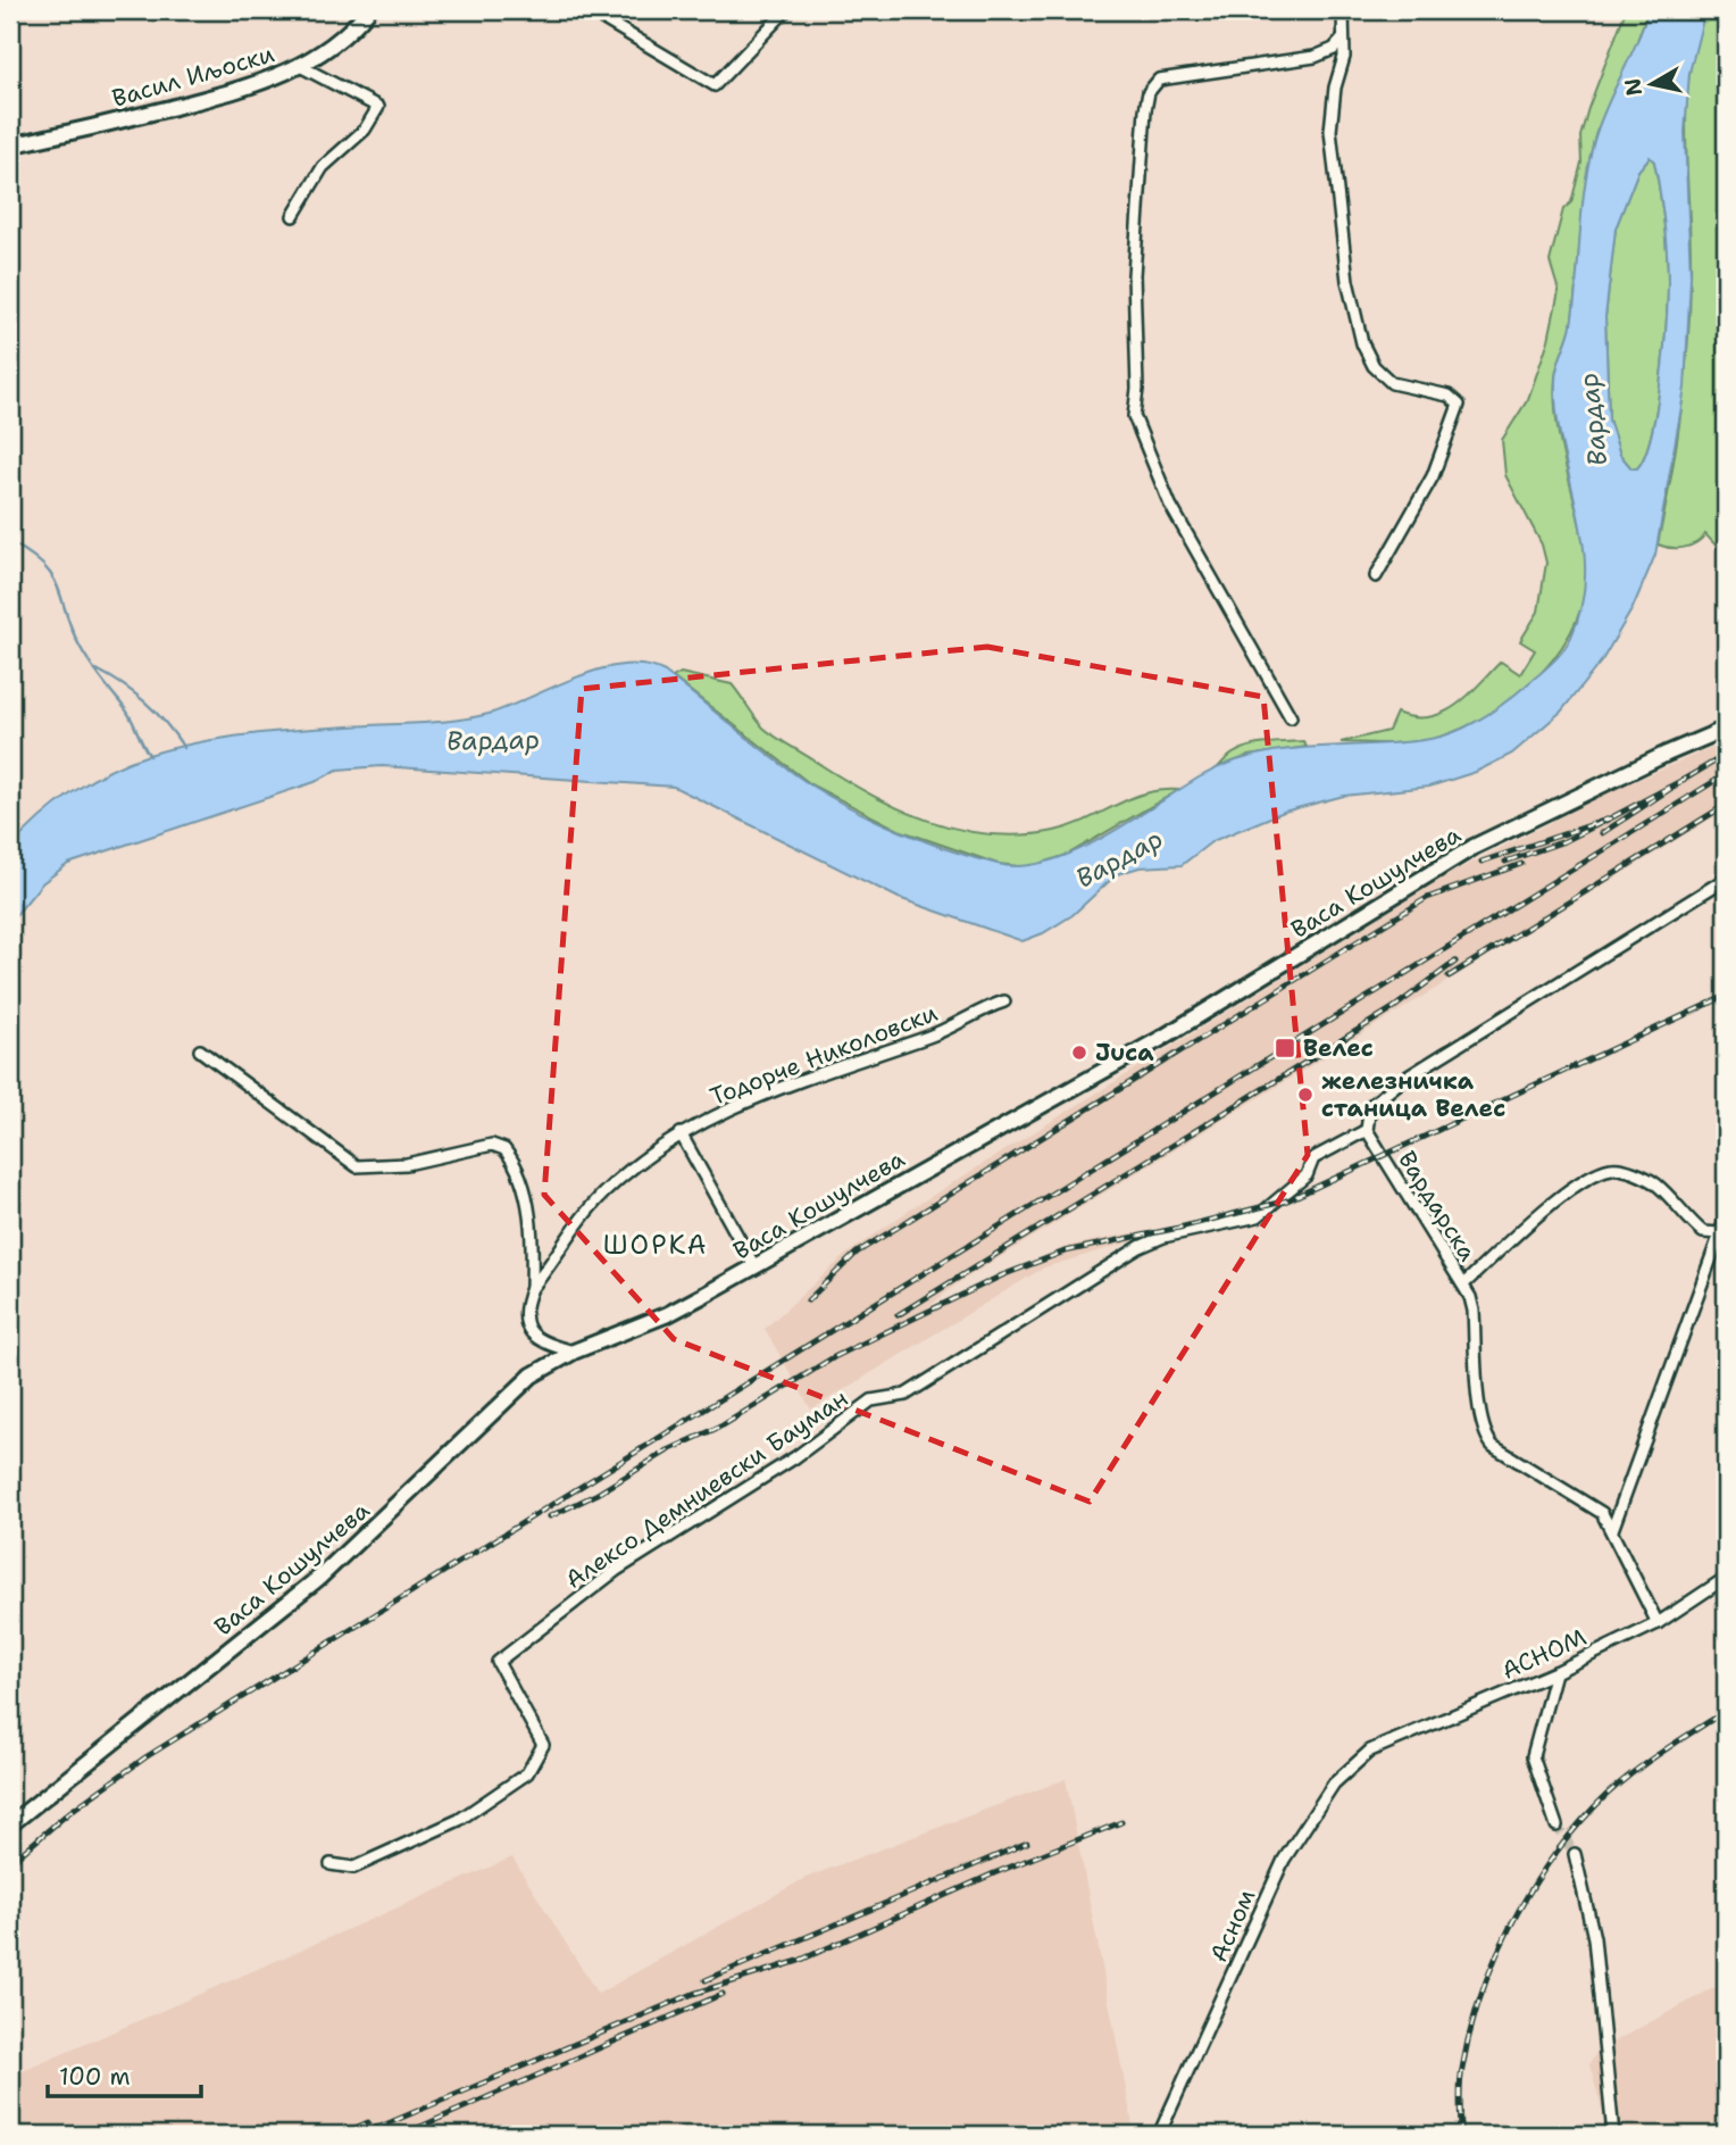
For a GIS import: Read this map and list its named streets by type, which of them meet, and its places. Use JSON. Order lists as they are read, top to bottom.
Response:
{
  "streets": {
    "main road": ["Васил Иљоски", "Васа Кошулчева"],
    "street": [
      "Тодорче Николовски",
      "Вардарска",
      "Алексо Демниевски Бауман",
      "АСНОМ",
      "Асном"
    ]
  },
  "crossings": [
    ["Вардарска", "Алексо Демниевски Бауман"],
    ["Вардарска", "АСНОМ"],
    ["АСНОМ", "Асном"]
  ],
  "districts": ["ШОРКА"],
  "water": ["Вардар"],
  "places": {
    "transit": ["Велес"],
    "other": ["Juca", "железничка станица Велес"]
  },
  "scale_bar": "100 m",
  "north": "left"
}
